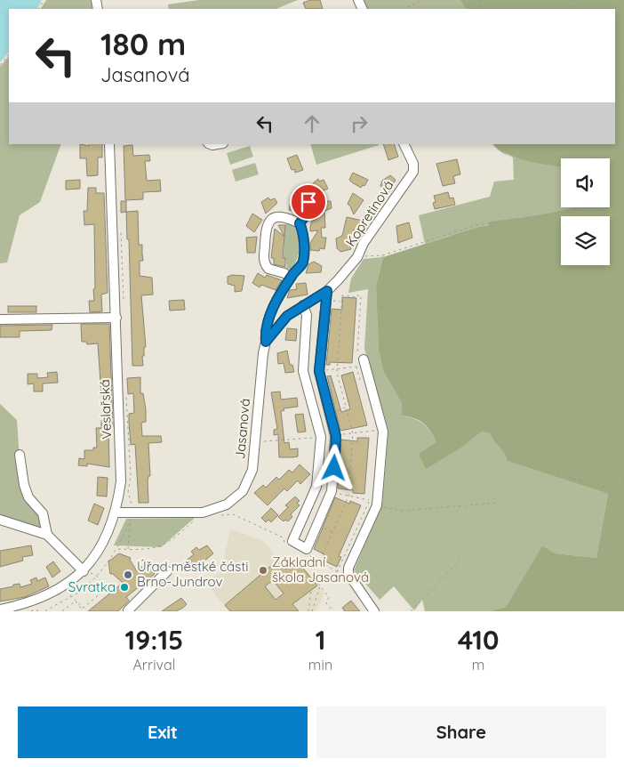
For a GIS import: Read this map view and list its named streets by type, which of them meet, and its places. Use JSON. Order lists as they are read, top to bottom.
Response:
{
  "streets": {
    "street": ["Kopretinová", "Veslařská", "Jasanová"]
  },
  "crossings": [
    ["Veslařská", "Jasanová"]
  ],
  "places": ["Základní škola Jasanová", "Úřad městké části Brno-Jundrov", "Svratka"],
  "page": {
    "turn": ["180 m", "Jasanová"],
    "eta": [
      "19:15",
      "Arrival",
      "1",
      "min",
      "410",
      "m"
    ],
    "buttons": ["Exit", "Share"]
  }
}
